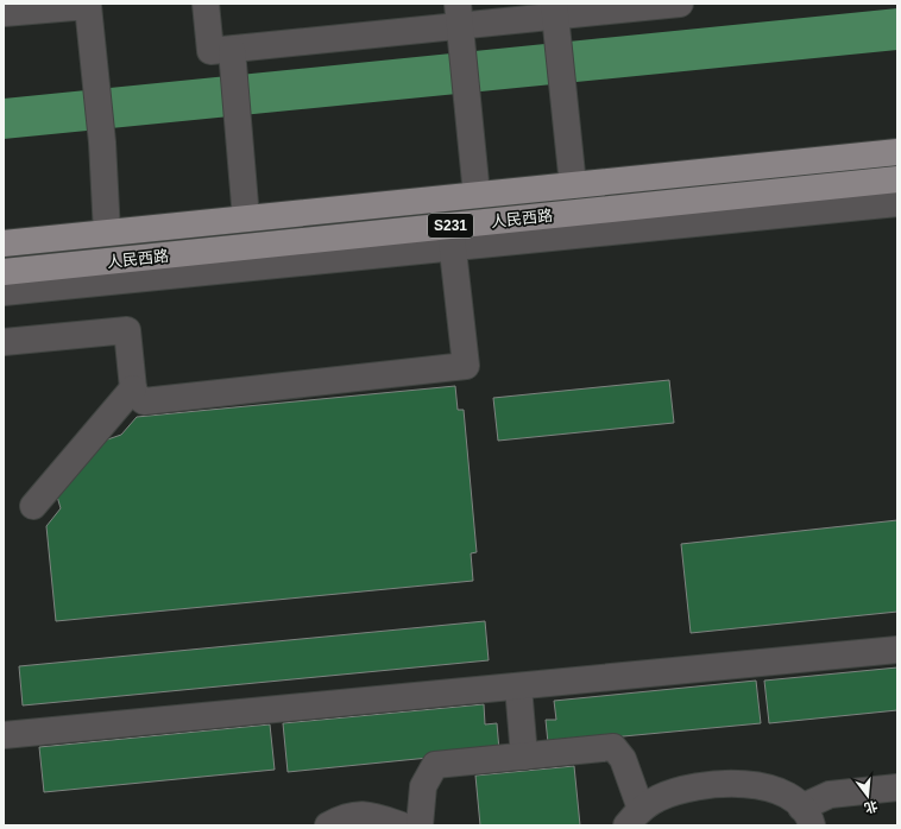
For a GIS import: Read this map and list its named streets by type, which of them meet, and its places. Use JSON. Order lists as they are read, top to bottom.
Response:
{
  "streets": {
    "main road": ["人民西路", "S231"]
  },
  "north": "bottom"
}
